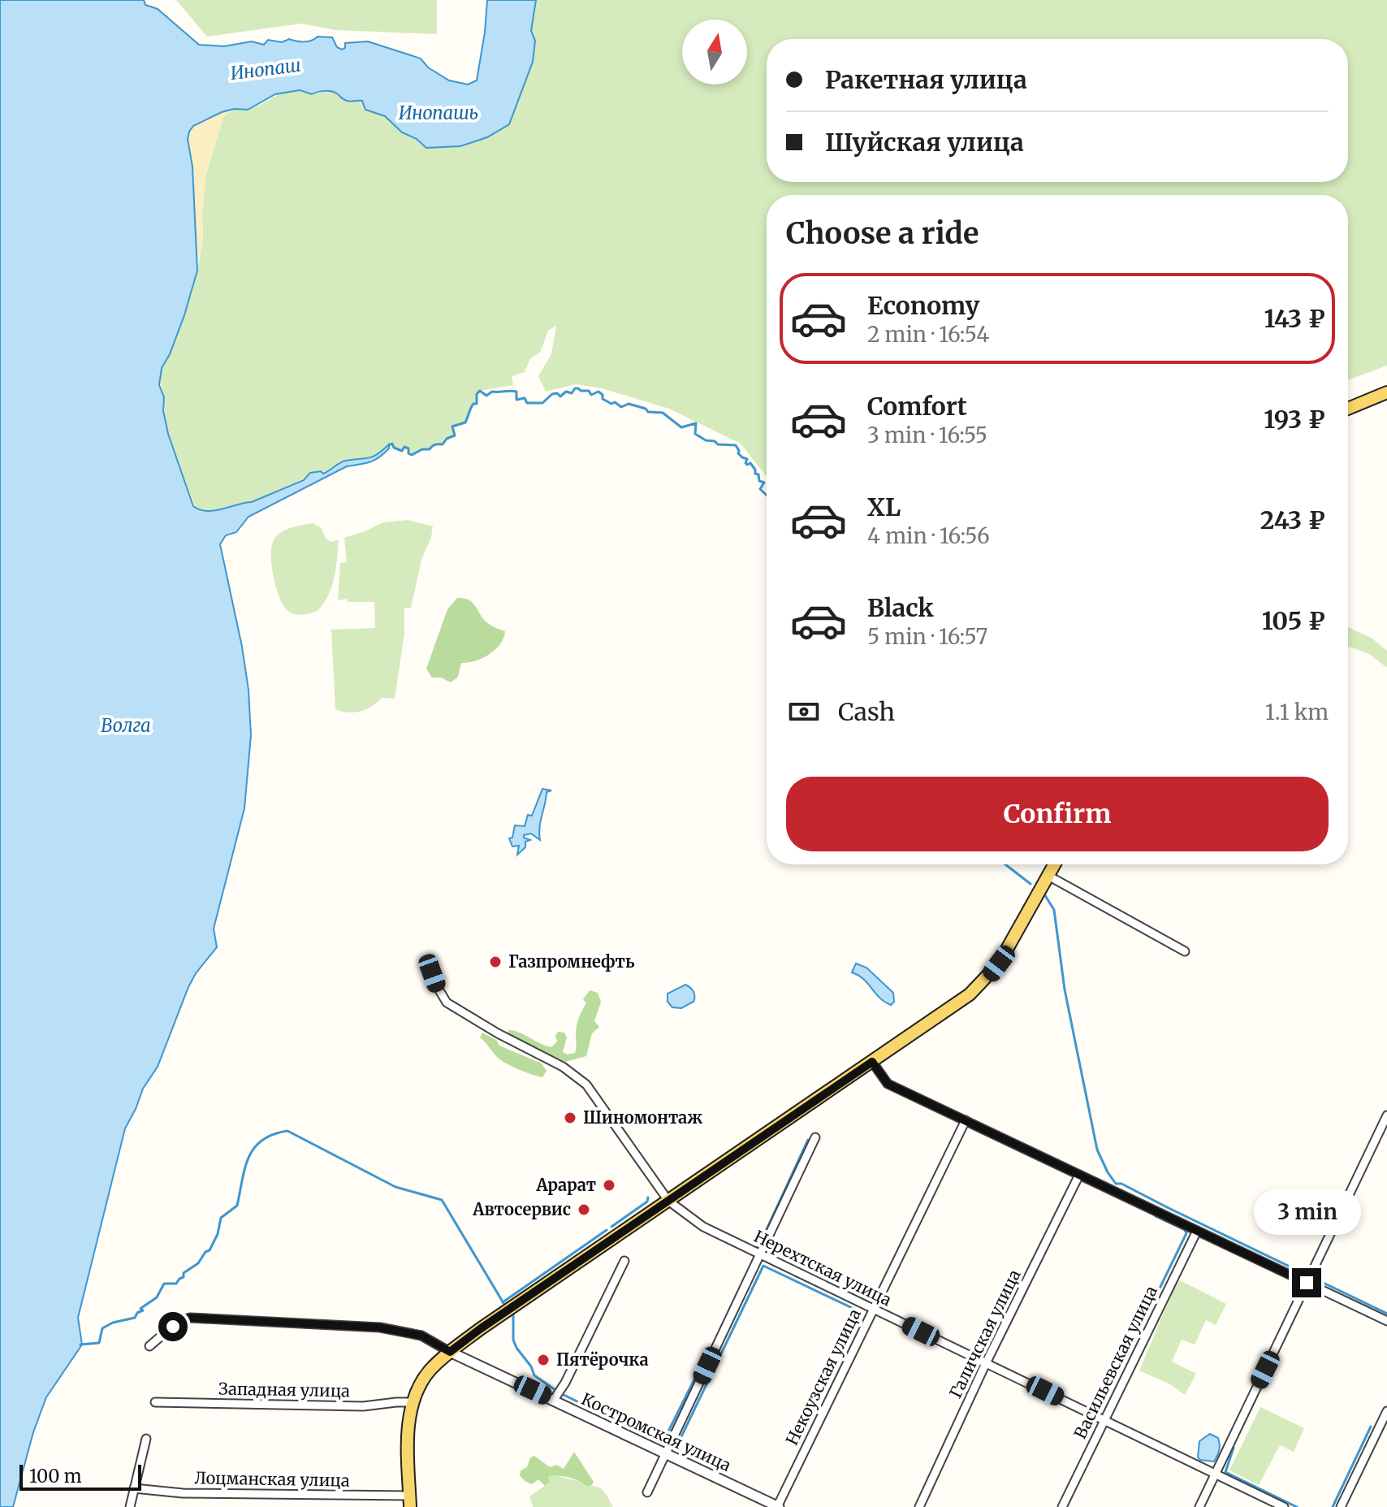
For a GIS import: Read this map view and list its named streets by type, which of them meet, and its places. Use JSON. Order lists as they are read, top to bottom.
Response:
{
  "streets": {
    "street": [
      "Нерехтская улица",
      "Галичская улица",
      "Васильевская улица",
      "Некоузская улица",
      "Западная улица",
      "Костромская улица",
      "Лоцманская улица"
    ]
  },
  "crossings": [
    ["Нерехтская улица", "Галичская улица"],
    ["Нерехтская улица", "Васильевская улица"],
    ["Нерехтская улица", "Некоузская улица"],
    ["Некоузская улица", "Костромская улица"]
  ],
  "water": ["Инопаш", "Инопашь", "Волга"],
  "places": [
    "Газпромнефть",
    "Шиномонтаж",
    "Арарат",
    "Автосервис",
    "Пятёрочка"
  ],
  "scale_bar": "100 m",
  "north": "top",
  "page": {
    "banner": ["Ракетная улица", "Шуйская улица"],
    "heading": "Choose a ride",
    "list": [
      {
        "name": "Economy",
        "note": "2 min · 16:54",
        "value": "143 ₽"
      },
      {
        "name": "Comfort",
        "note": "3 min · 16:55",
        "value": "193 ₽"
      },
      {
        "name": "XL",
        "note": "4 min · 16:56",
        "value": "243 ₽"
      },
      {
        "name": "Black",
        "note": "5 min · 16:57",
        "value": "105 ₽"
      }
    ],
    "pay": ["Cash", "1.1 km"],
    "buttons": "Confirm",
    "bubble": "3 min",
    "scale": "100 m"
  }
}
